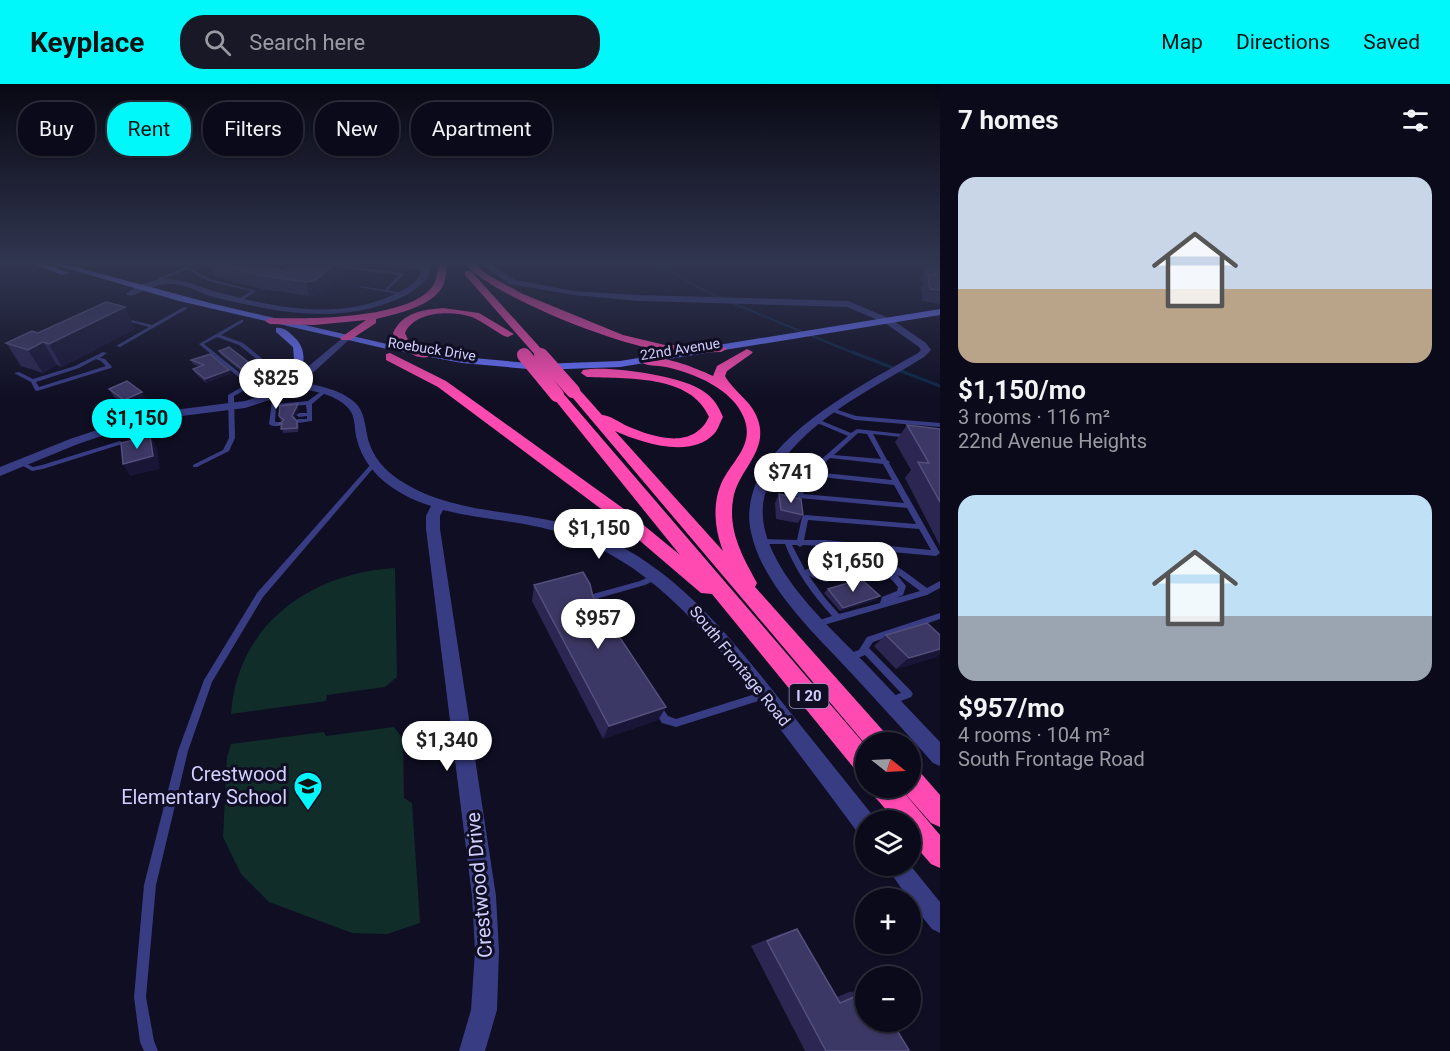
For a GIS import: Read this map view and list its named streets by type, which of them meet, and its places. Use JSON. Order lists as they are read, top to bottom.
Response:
{
  "streets": {
    "highway": ["I 20"],
    "main road": ["Roebuck Drive", "22nd Avenue"],
    "street": ["South Frontage Road", "Crestwood Drive"]
  },
  "crossings": [
    ["Roebuck Drive", "22nd Avenue"],
    ["South Frontage Road", "Crestwood Drive"]
  ],
  "places": {
    "school or university": ["Crestwood Elementary School"]
  },
  "north": "right",
  "page": {
    "header": "Keyplace",
    "search": "Search here",
    "nav": ["Map", "Directions", "Saved"],
    "heading": "7 homes",
    "chip": [
      "Buy",
      "Rent",
      "Filters",
      "New",
      "Apartment"
    ],
    "list": [
      {
        "name": "$1,150/mo",
        "note": "3 rooms · 116 m² · 22nd Avenue Heights"
      },
      {
        "name": "$957/mo",
        "note": "4 rooms · 104 m² · South Frontage Road"
      }
    ],
    "price": [
      "$825",
      "$1,150",
      "$741",
      "$1,150",
      "$1,650",
      "$957",
      "$1,340"
    ],
    "map_buttons": ["+", "−"]
  }
}
